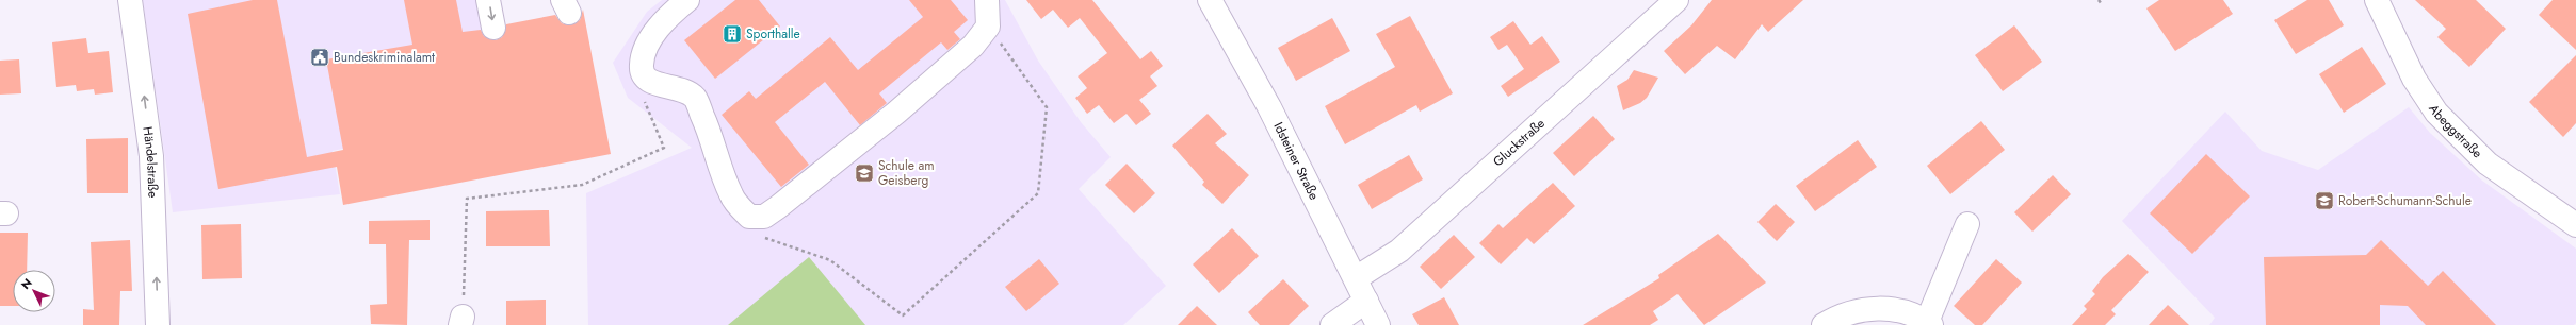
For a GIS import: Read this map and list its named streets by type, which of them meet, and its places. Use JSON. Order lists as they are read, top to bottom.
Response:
{
  "streets": {
    "street": [
      "Abeggstraße",
      "Gluckstraße",
      "Idsteiner Straße",
      "Händelstraße"
    ]
  },
  "crossings": [
    ["Gluckstraße", "Idsteiner Straße"]
  ],
  "one_way": ["Händelstraße"],
  "places": {
    "building": ["Sporthalle"],
    "public building": ["Bundeskriminalamt"],
    "school or university": ["Schule am Geisberg", "Robert-Schumann-Schule"]
  },
  "north": "top left"
}
